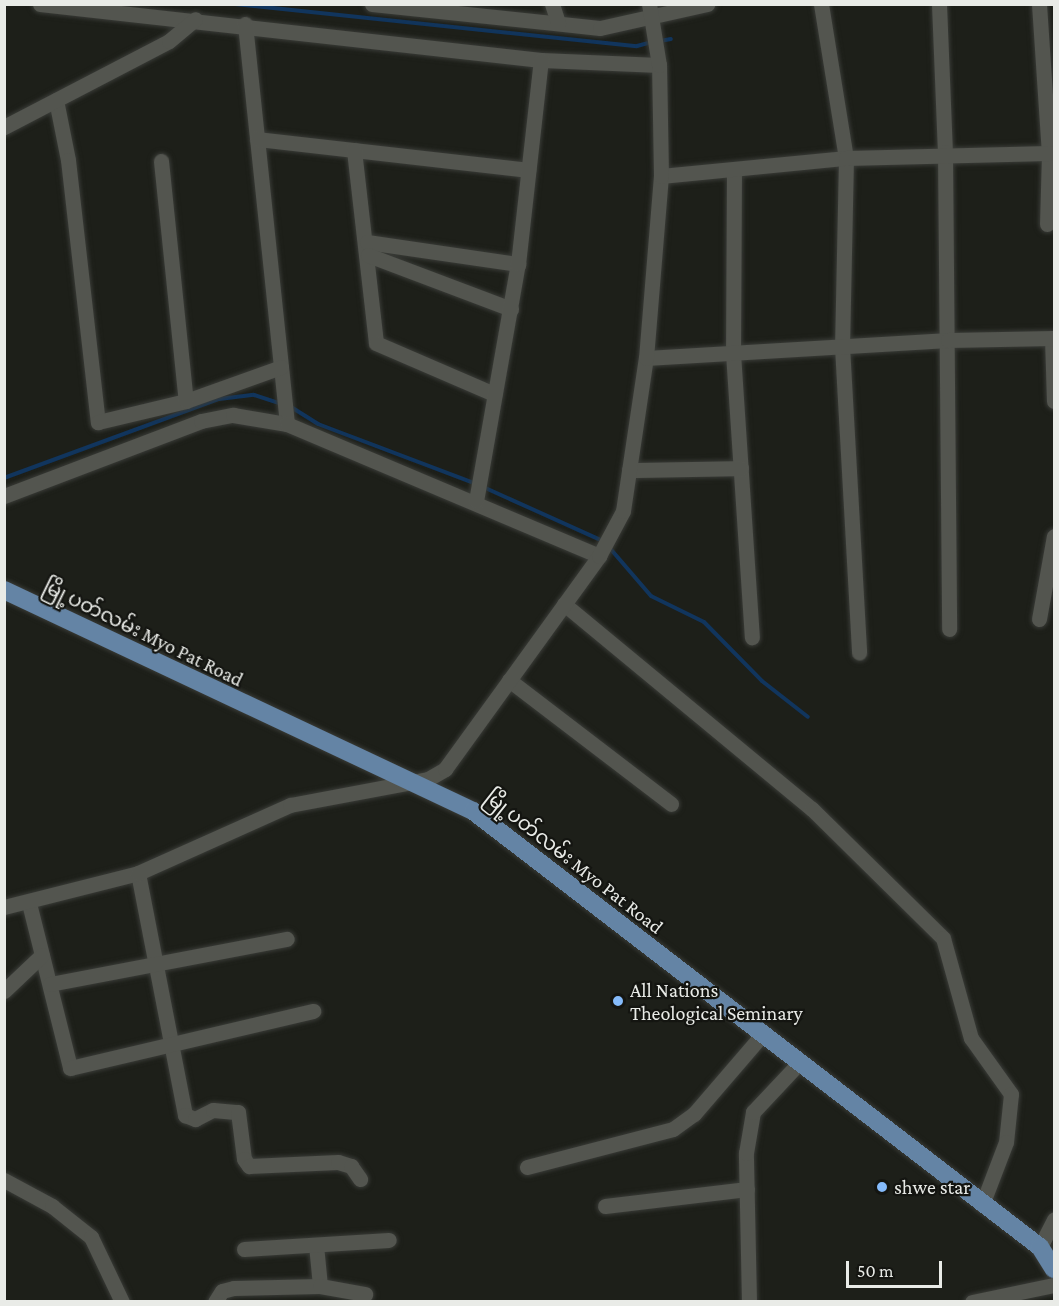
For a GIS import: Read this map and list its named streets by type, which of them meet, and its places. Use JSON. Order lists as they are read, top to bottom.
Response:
{
  "streets": {
    "main road": ["မြို့ပတ်လမ်း Myo Pat Road"]
  },
  "places": ["All Nations Theological Seminary", "shwe star"],
  "scale_bar": "50 m"
}
